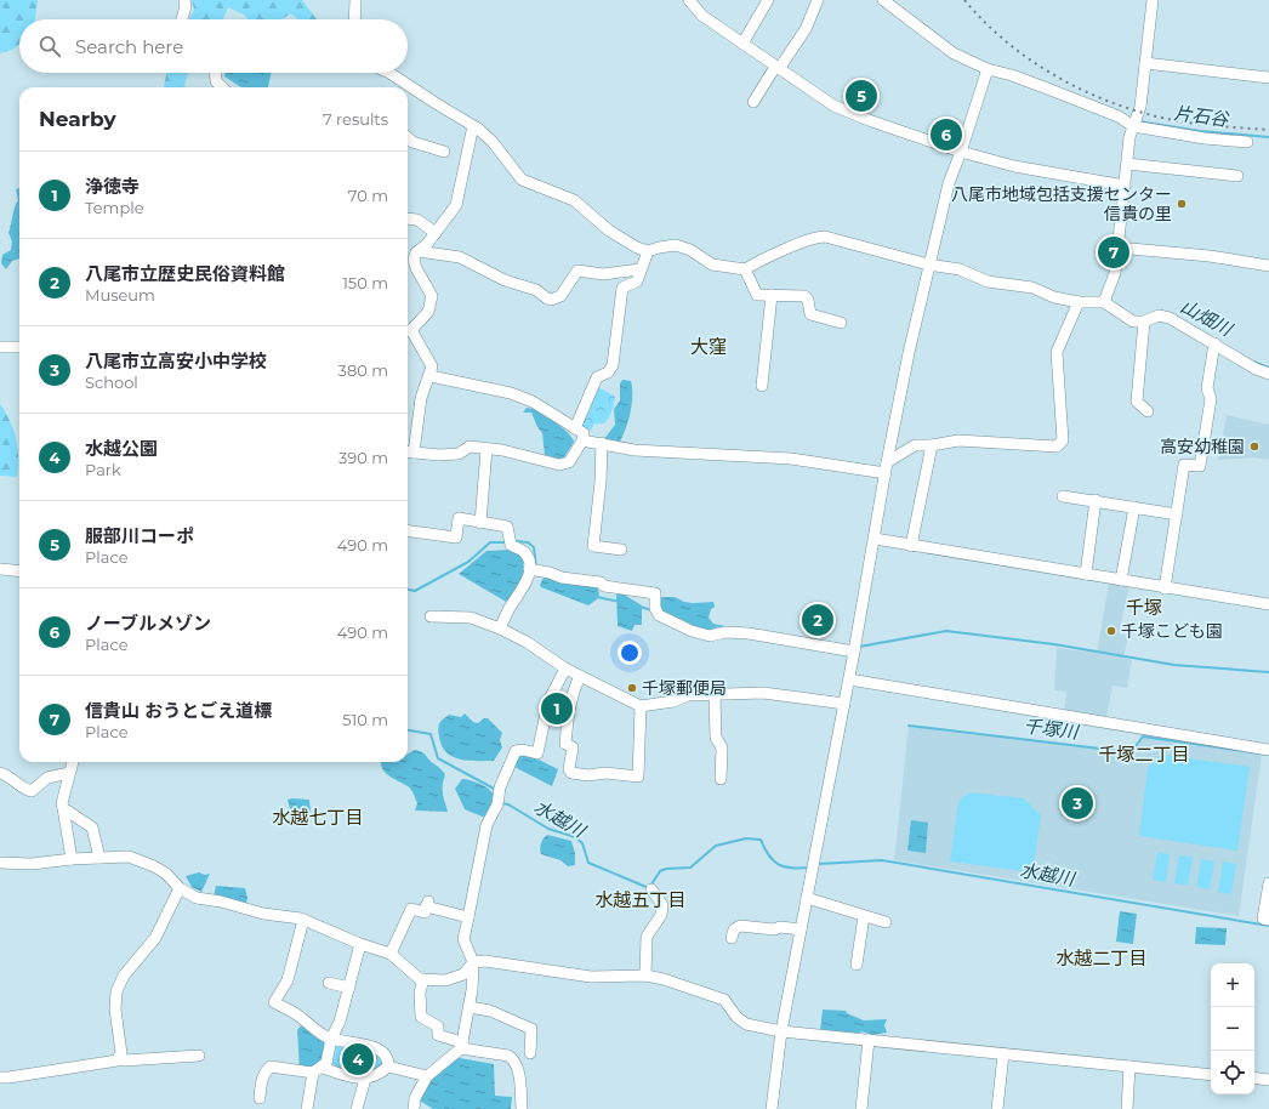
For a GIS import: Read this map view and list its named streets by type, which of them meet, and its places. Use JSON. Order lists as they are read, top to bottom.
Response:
{
  "districts": [
    "大窪",
    "千塚",
    "千塚二丁目",
    "水越七丁目",
    "水越五丁目",
    "水越二丁目"
  ],
  "water": [
    "片石谷",
    "山畑川",
    "千塚川",
    "水越川"
  ],
  "places": [
    "八尾市地域包括支援センター 信貴の里",
    "高安幼稚園",
    "千塚こども園",
    "千塚郵便局"
  ],
  "page": {
    "search": "Search here",
    "pins": [
      "5",
      "6",
      "7",
      "2",
      "1",
      "3",
      "4"
    ],
    "heading": ["Nearby", "7 results"],
    "list": [
      {
        "mark": "1",
        "name": "浄徳寺",
        "note": "Temple",
        "value": "70 m"
      },
      {
        "mark": "2",
        "name": "八尾市立歴史民俗資料館",
        "note": "Museum",
        "value": "150 m"
      },
      {
        "mark": "3",
        "name": "八尾市立高安小中学校",
        "note": "School",
        "value": "380 m"
      },
      {
        "mark": "4",
        "name": "水越公園",
        "note": "Park",
        "value": "390 m"
      },
      {
        "mark": "5",
        "name": "服部川コーポ",
        "note": "Place",
        "value": "490 m"
      },
      {
        "mark": "6",
        "name": "ノーブルメゾン",
        "note": "Place",
        "value": "490 m"
      },
      {
        "mark": "7",
        "name": "信貴山 おうとごえ道標",
        "note": "Place",
        "value": "510 m"
      }
    ],
    "map_buttons": ["+", "−"]
  }
}
